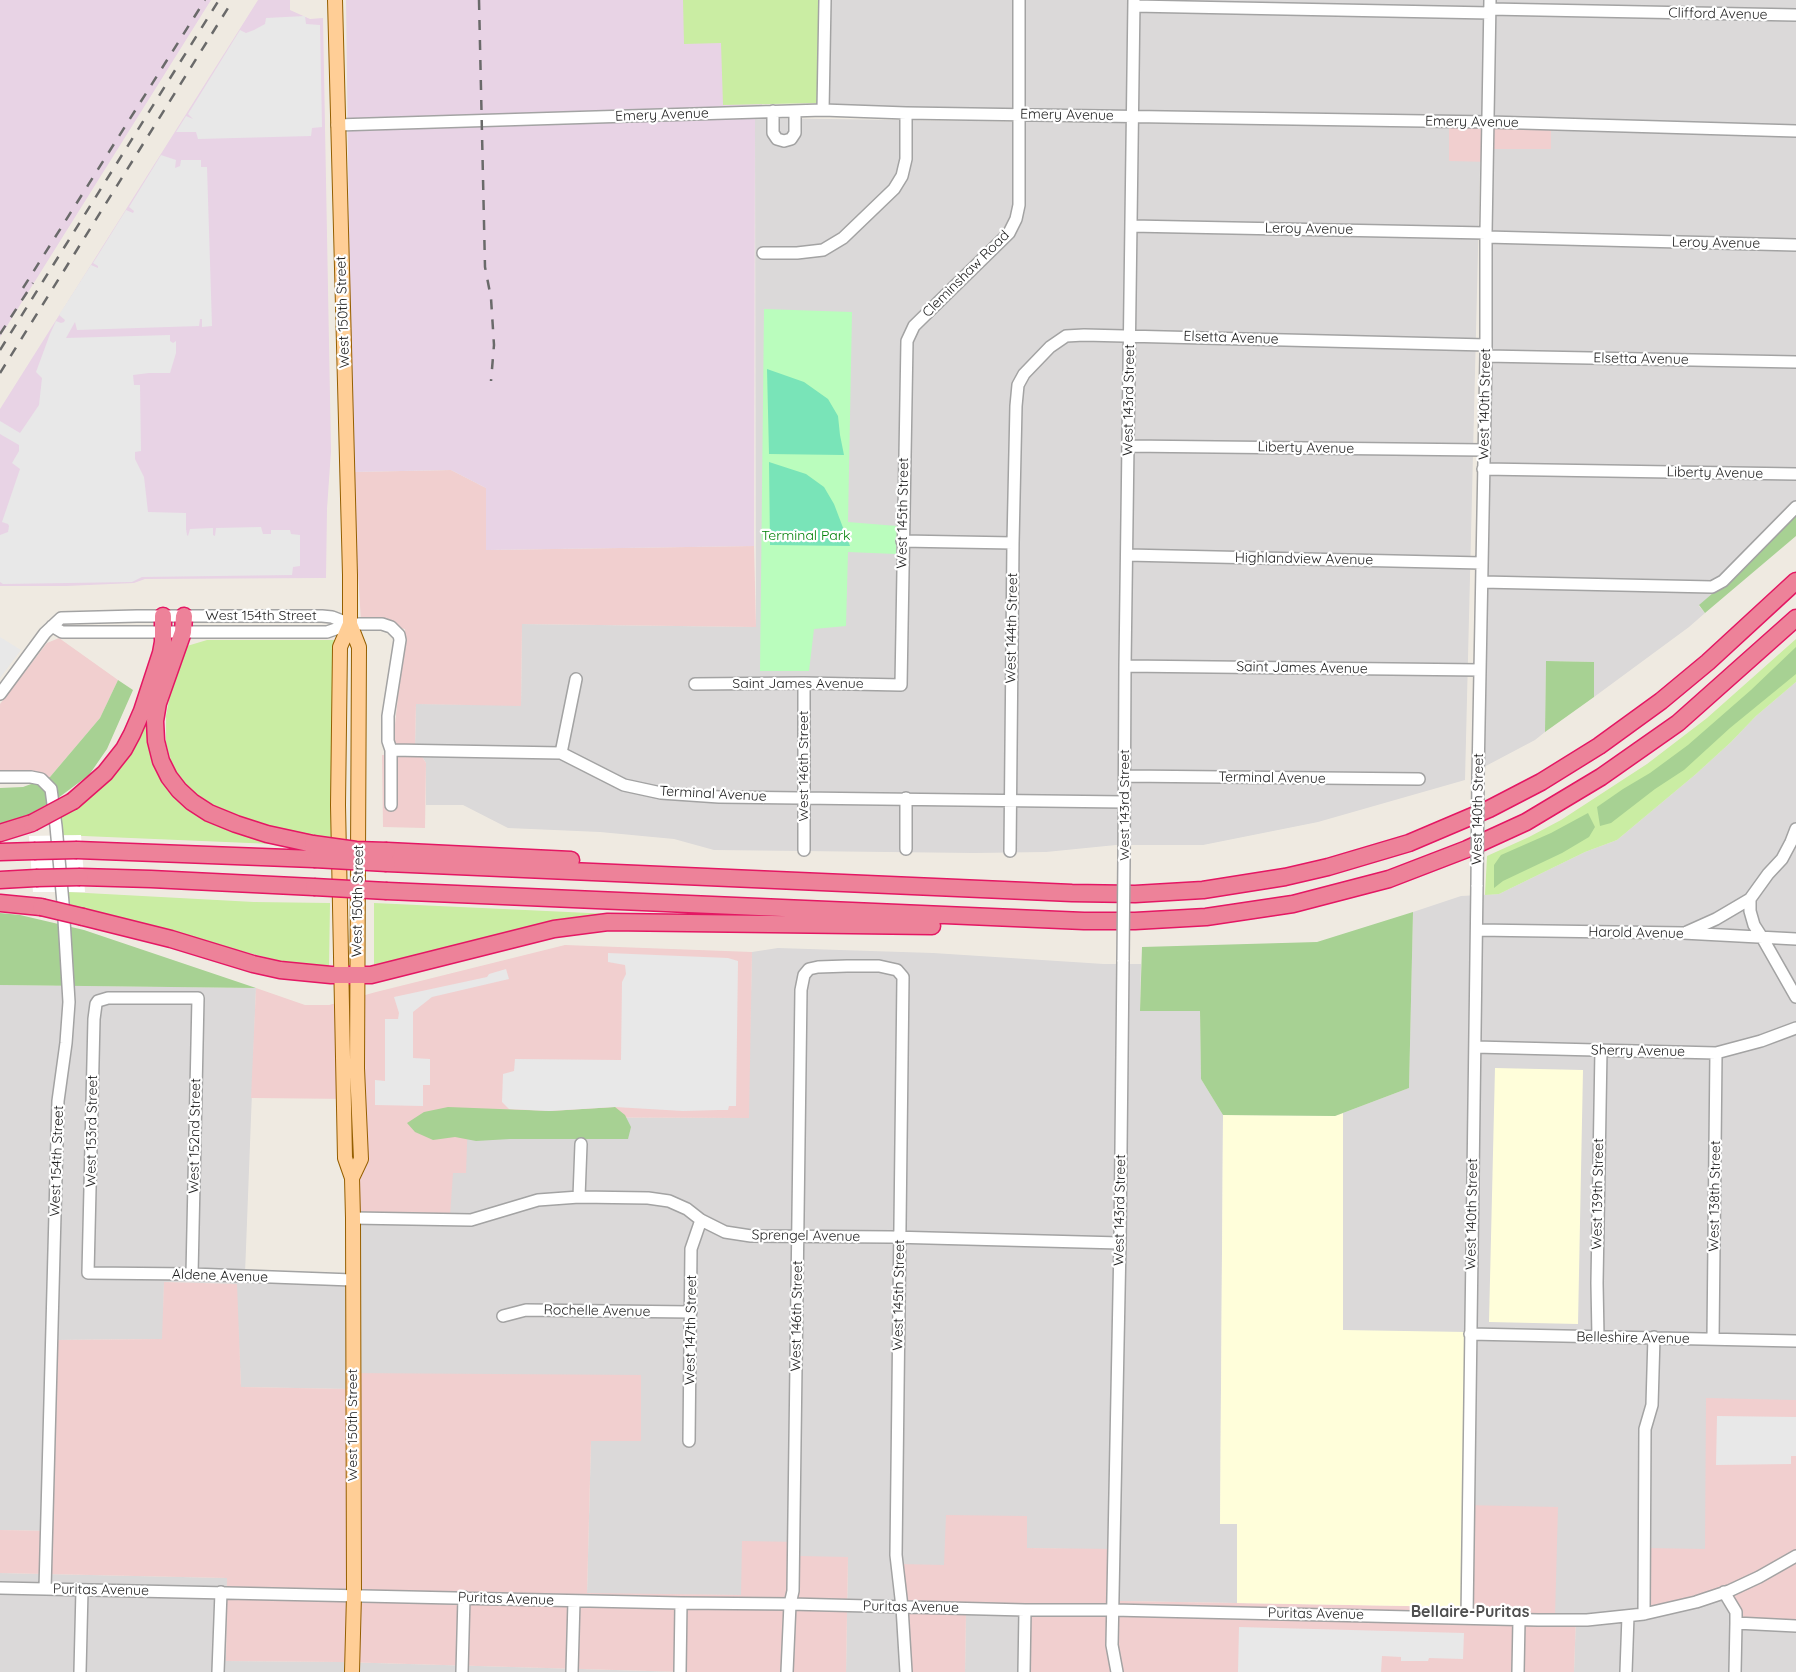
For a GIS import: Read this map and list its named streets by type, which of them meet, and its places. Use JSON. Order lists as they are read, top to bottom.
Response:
{
  "streets": {
    "main road": ["West 150th Street"],
    "street": [
      "Clifford Avenue",
      "Emery Avenue",
      "Leroy Avenue",
      "Cleminshaw Road",
      "Elsetta Avenue",
      "West 143rd Street",
      "West 140th Street",
      "Liberty Avenue",
      "West 145th Street",
      "Highlandview Avenue",
      "West 154th Street",
      "West 144th Street",
      "Saint James Avenue",
      "West 146th Street",
      "Terminal Avenue",
      "Harold Avenue",
      "Sherry Avenue",
      "West 153rd Street",
      "West 152nd Street",
      "West 139th Street",
      "West 138th Street",
      "Sprengel Avenue",
      "Aldene Avenue",
      "Rochelle Avenue",
      "West 147th Street",
      "Belleshire Avenue",
      "Puritas Avenue"
    ]
  },
  "crossings": [
    ["Clifford Avenue", "West 143rd Street"],
    ["Clifford Avenue", "West 140th Street"],
    ["Emery Avenue", "Cleminshaw Road"],
    ["Emery Avenue", "West 150th Street"],
    ["Emery Avenue", "West 143rd Street"],
    ["Emery Avenue", "West 140th Street"],
    ["Leroy Avenue", "West 143rd Street"],
    ["Leroy Avenue", "West 140th Street"],
    ["Cleminshaw Road", "West 145th Street"],
    ["West 150th Street", "West 154th Street"],
    ["West 150th Street", "Sprengel Avenue"],
    ["West 150th Street", "Aldene Avenue"],
    ["West 150th Street", "Puritas Avenue"],
    ["Elsetta Avenue", "West 143rd Street"],
    ["Elsetta Avenue", "West 140th Street"],
    ["Elsetta Avenue", "West 144th Street"],
    ["West 143rd Street", "Liberty Avenue"],
    ["West 143rd Street", "Highlandview Avenue"],
    ["West 143rd Street", "Saint James Avenue"],
    ["West 143rd Street", "Terminal Avenue"],
    ["West 143rd Street", "Sprengel Avenue"],
    ["West 143rd Street", "Puritas Avenue"],
    ["West 140th Street", "Liberty Avenue"],
    ["West 140th Street", "Highlandview Avenue"],
    ["West 140th Street", "Saint James Avenue"],
    ["West 140th Street", "Harold Avenue"],
    ["West 140th Street", "Sherry Avenue"],
    ["West 140th Street", "Belleshire Avenue"],
    ["West 140th Street", "Puritas Avenue"],
    ["West 145th Street", "Saint James Avenue"],
    ["West 145th Street", "West 146th Street"],
    ["West 145th Street", "Sprengel Avenue"],
    ["West 145th Street", "Puritas Avenue"],
    ["West 154th Street", "Puritas Avenue"],
    ["West 144th Street", "Terminal Avenue"],
    ["Saint James Avenue", "West 146th Street"],
    ["West 146th Street", "Terminal Avenue"],
    ["West 146th Street", "Sprengel Avenue"],
    ["West 146th Street", "Puritas Avenue"],
    ["Sherry Avenue", "West 139th Street"],
    ["Sherry Avenue", "West 138th Street"],
    ["West 153rd Street", "West 152nd Street"],
    ["West 153rd Street", "Aldene Avenue"],
    ["West 152nd Street", "Aldene Avenue"],
    ["West 139th Street", "Belleshire Avenue"],
    ["West 138th Street", "Belleshire Avenue"],
    ["Sprengel Avenue", "West 147th Street"],
    ["Rochelle Avenue", "West 147th Street"]
  ],
  "districts": ["Bellaire-Puritas"],
  "parks": ["Terminal Park"]
}
